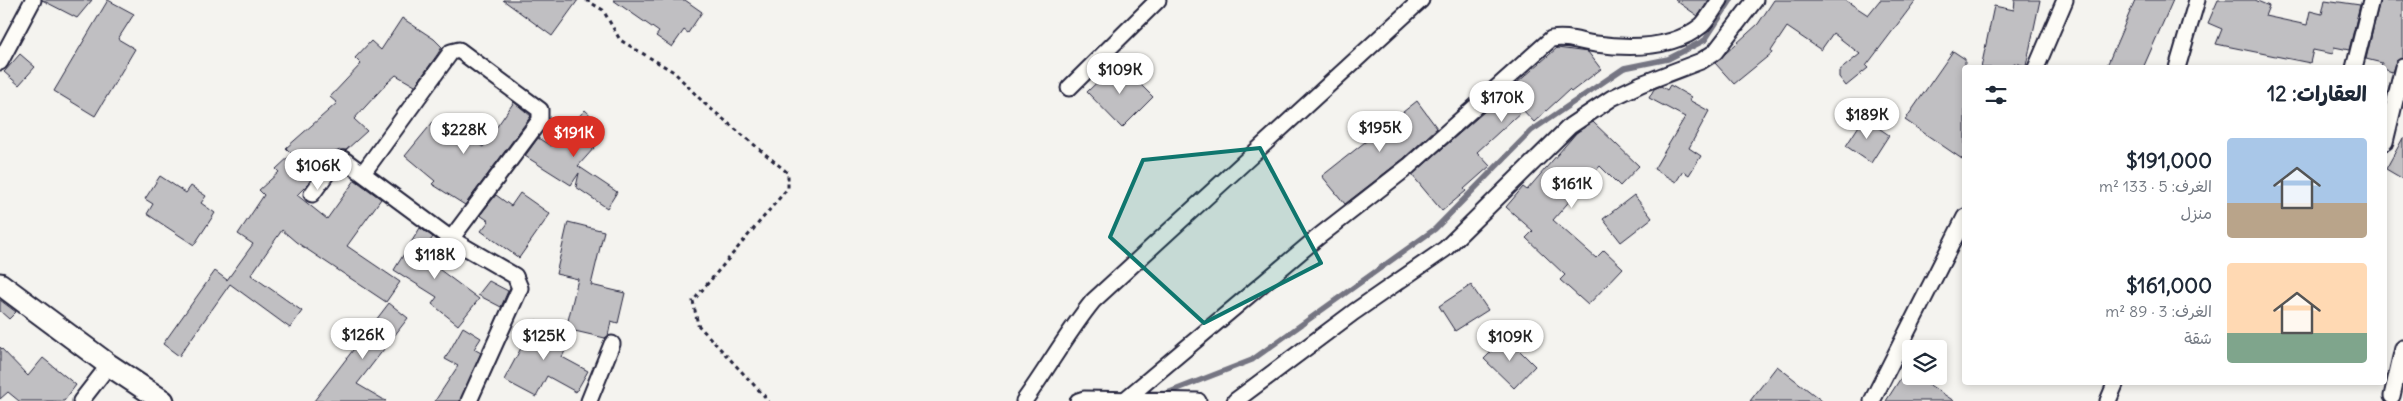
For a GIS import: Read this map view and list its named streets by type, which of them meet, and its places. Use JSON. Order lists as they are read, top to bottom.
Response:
{
  "page": {
    "price": [
      "$109K",
      "$170K",
      "$189K",
      "$195K",
      "$228K",
      "$191K",
      "$106K",
      "$161K",
      "$118K",
      "$126K",
      "$125K",
      "$109K"
    ],
    "heading": "العقارات: 12",
    "list": [
      {
        "name": "$191,000",
        "note": "الغرف: 5 · 133 m² · منزل"
      },
      {
        "name": "$161,000",
        "note": "الغرف: 3 · 89 m² · شقة"
      }
    ]
  }
}
